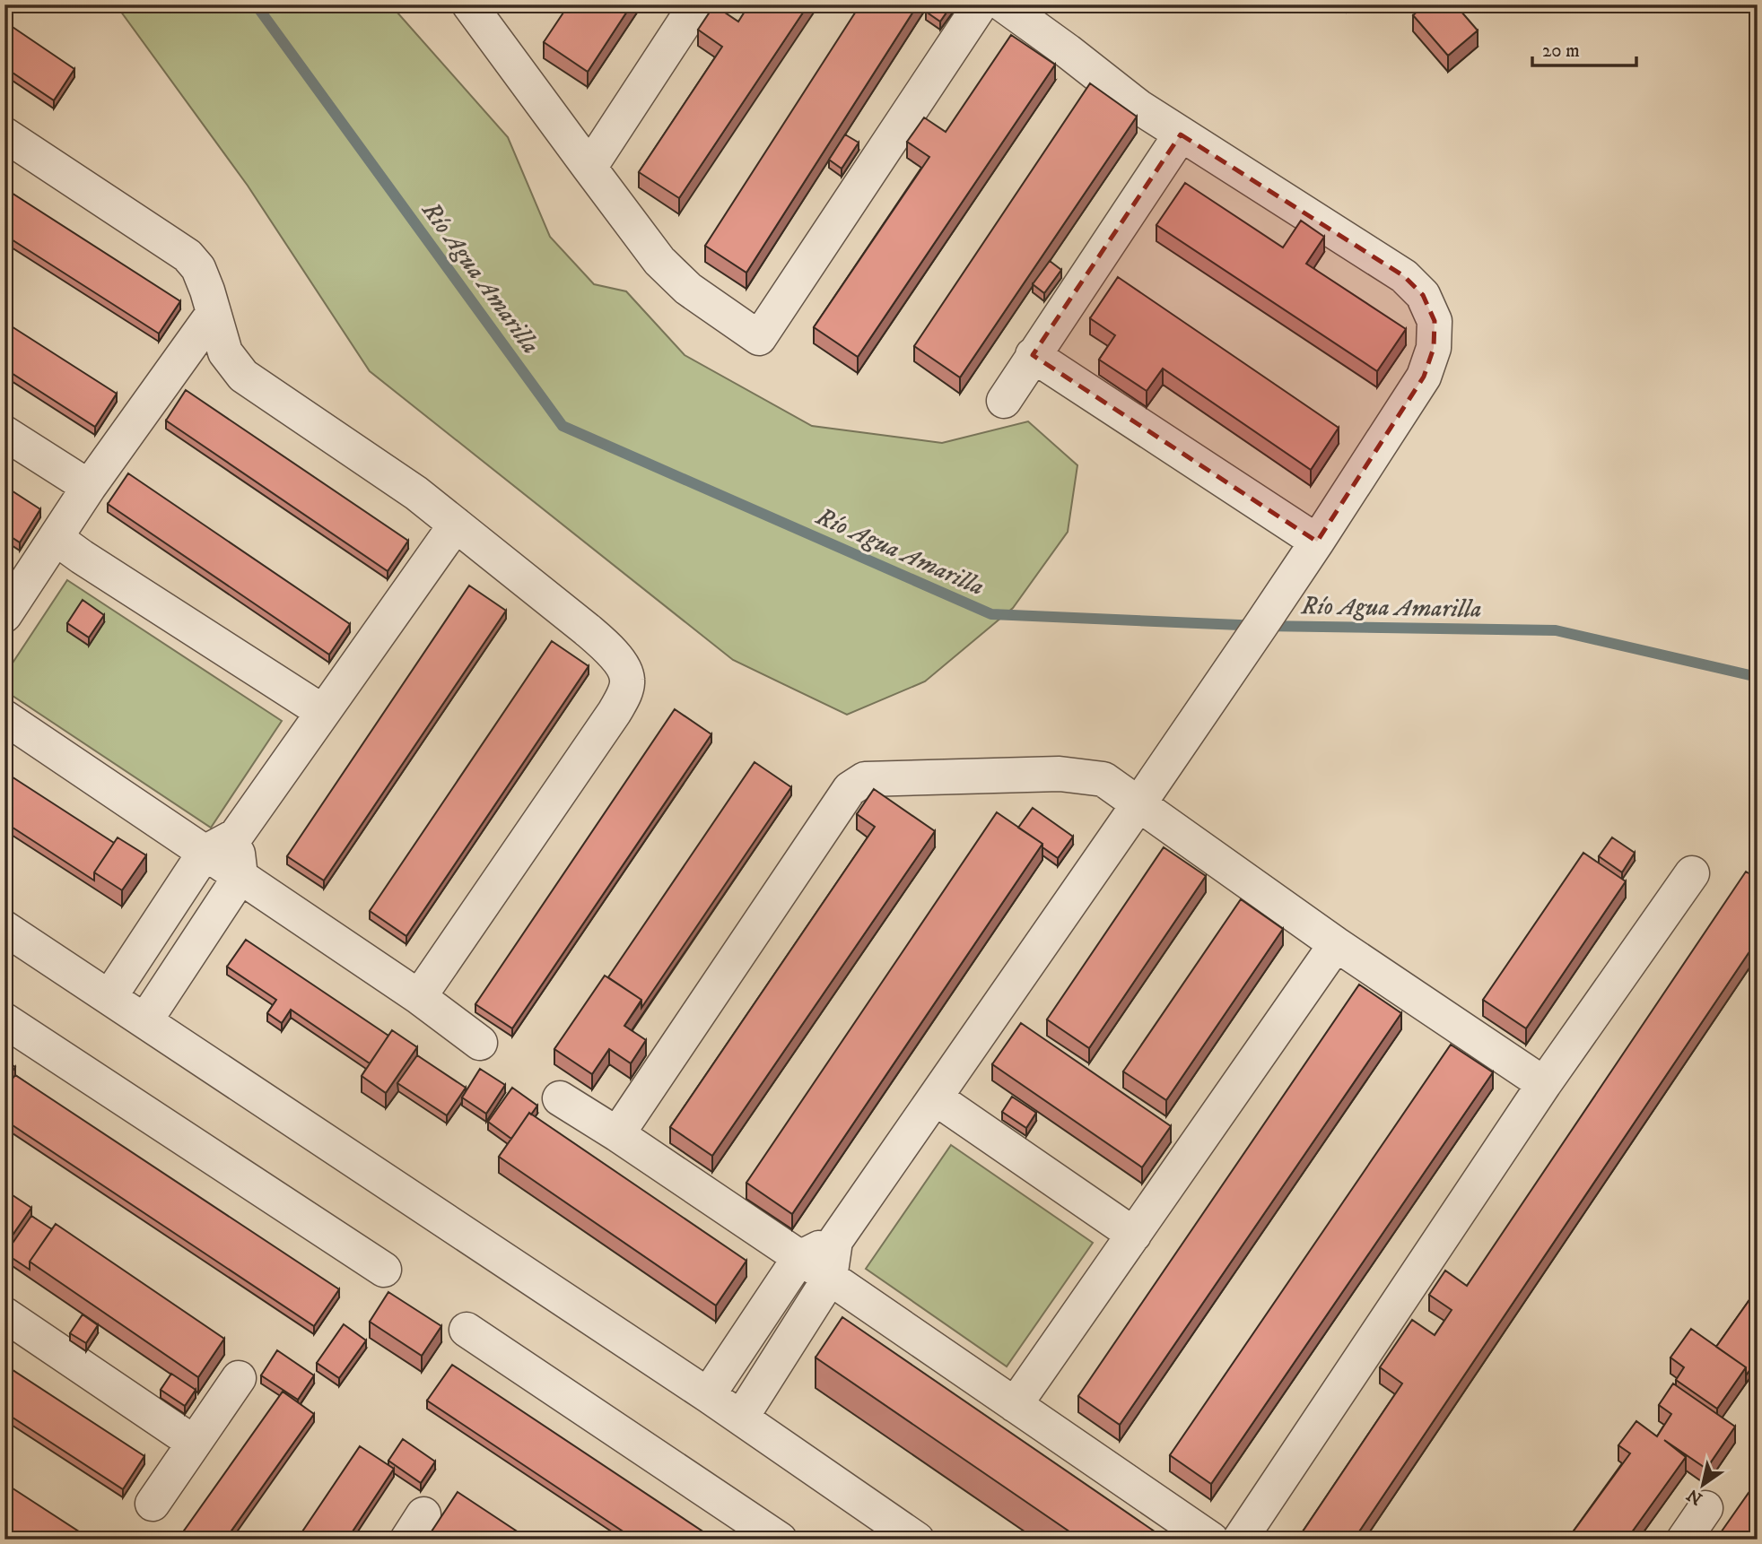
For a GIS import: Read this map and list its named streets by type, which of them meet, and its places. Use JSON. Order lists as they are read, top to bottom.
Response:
{
  "water": ["Río Agua Amarilla"],
  "scale_bar": "20 m",
  "north": "bottom left"
}
